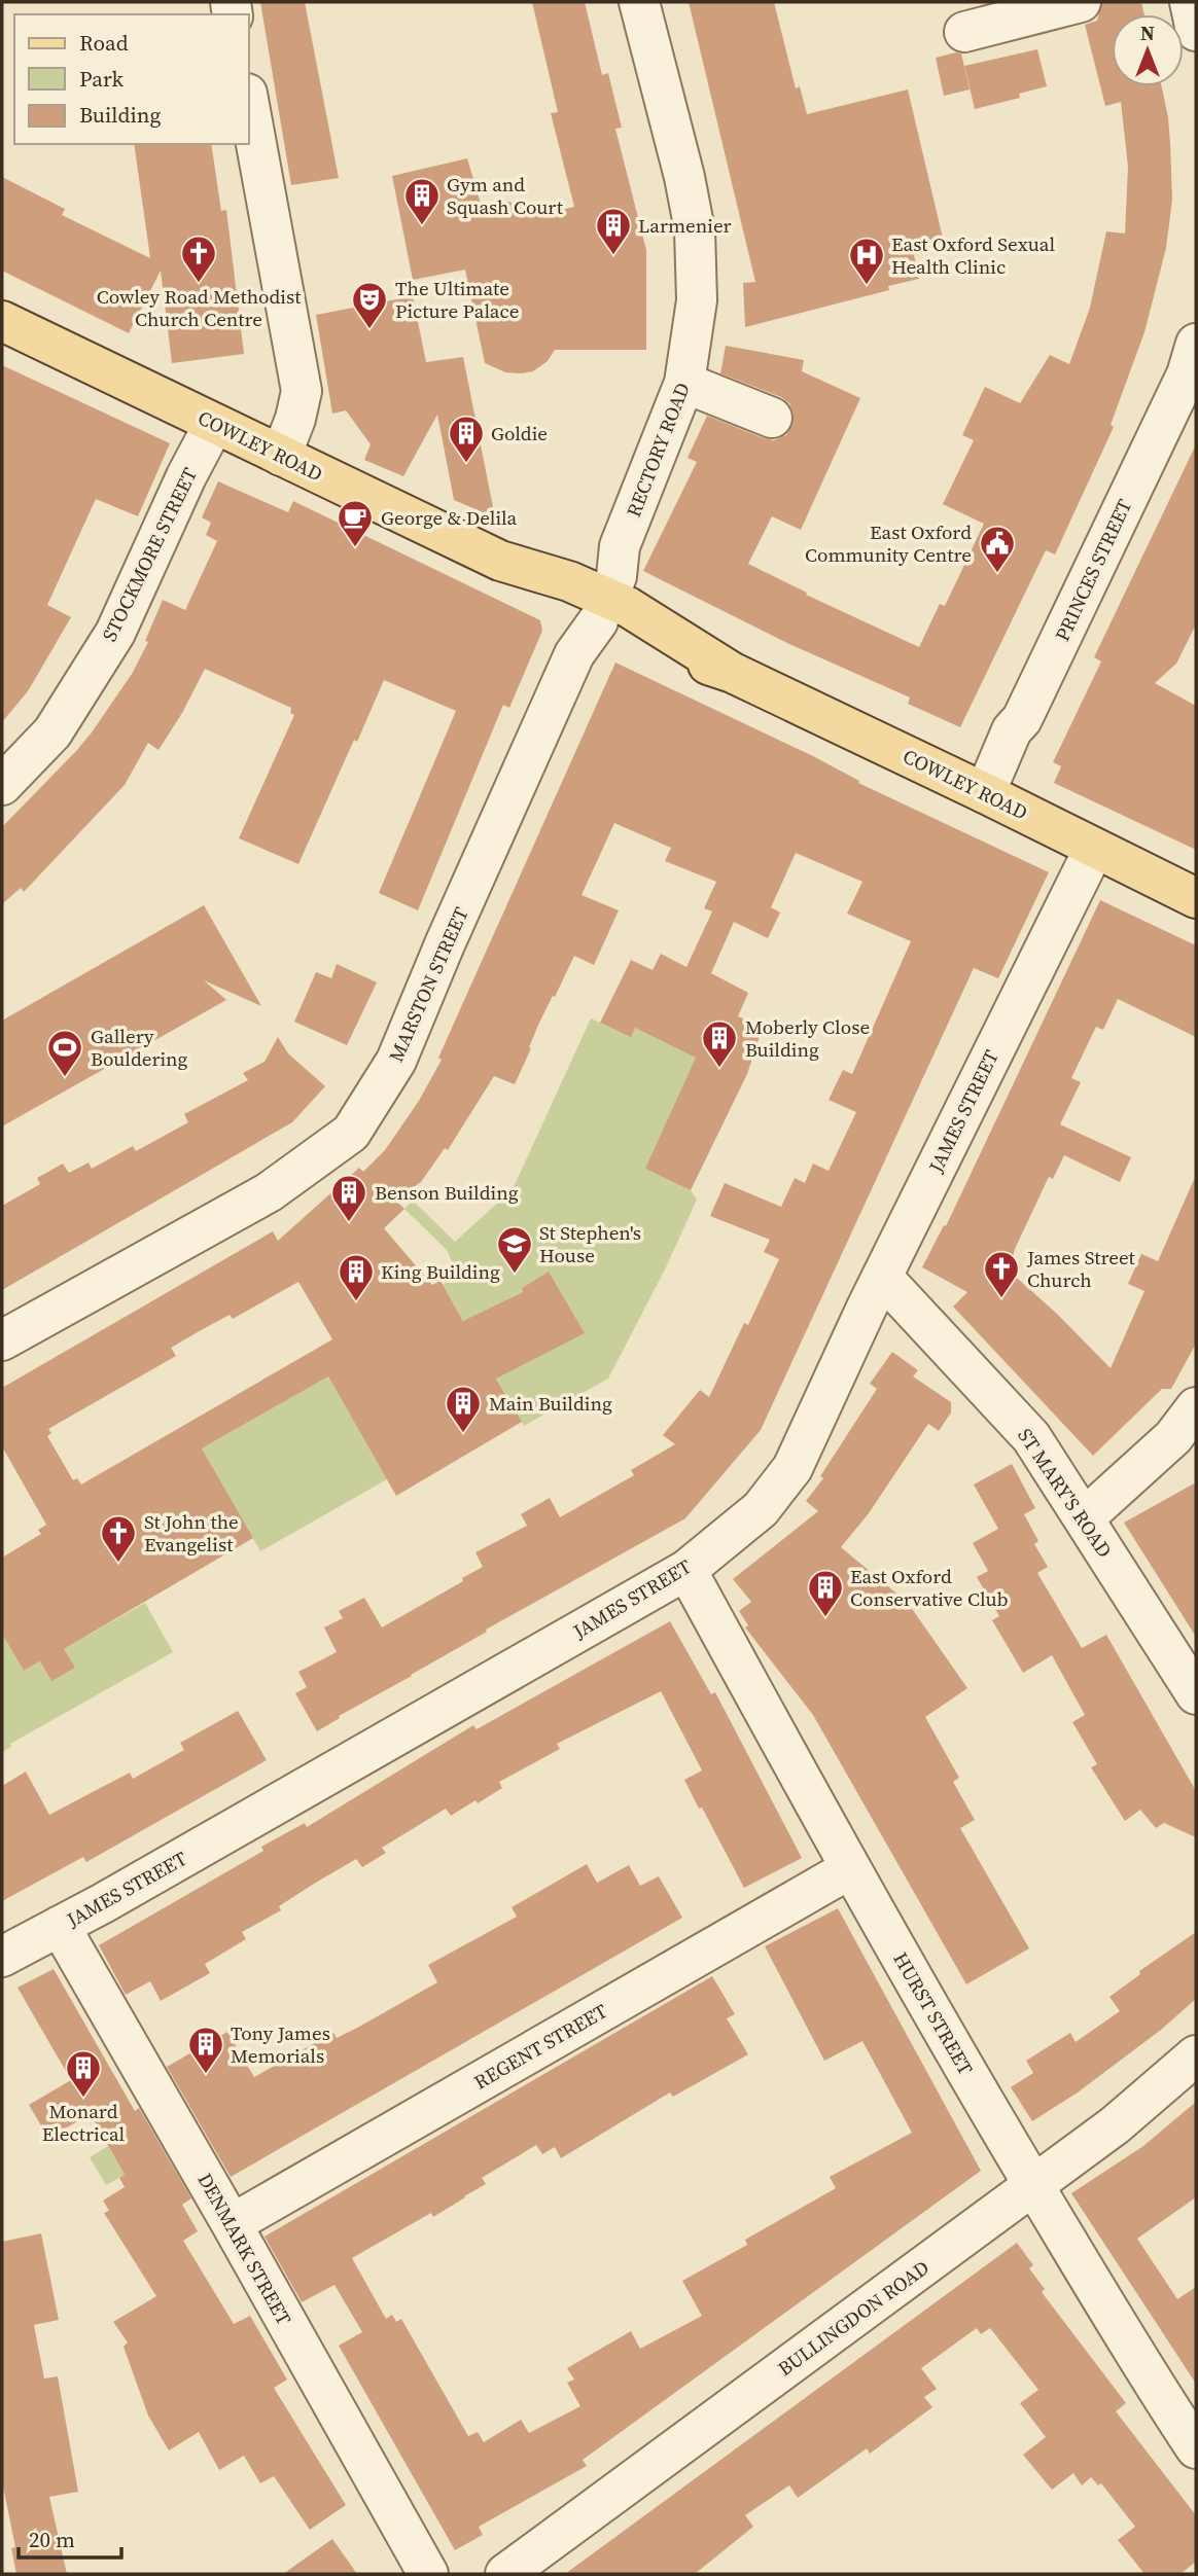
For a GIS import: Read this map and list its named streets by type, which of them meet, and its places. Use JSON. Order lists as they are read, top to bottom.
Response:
{
  "streets": {
    "main road": ["COWLEY ROAD"],
    "street": [
      "RECTORY ROAD",
      "STOCKMORE STREET",
      "PRINCES STREET",
      "MARSTON STREET",
      "JAMES STREET",
      "ST MARY'S ROAD",
      "HURST STREET",
      "REGENT STREET",
      "DENMARK STREET",
      "BULLINGDON ROAD"
    ]
  },
  "crossings": [
    ["COWLEY ROAD", "RECTORY ROAD"],
    ["COWLEY ROAD", "STOCKMORE STREET"],
    ["COWLEY ROAD", "PRINCES STREET"],
    ["COWLEY ROAD", "MARSTON STREET"],
    ["COWLEY ROAD", "JAMES STREET"],
    ["RECTORY ROAD", "MARSTON STREET"],
    ["JAMES STREET", "ST MARY'S ROAD"],
    ["JAMES STREET", "HURST STREET"],
    ["JAMES STREET", "DENMARK STREET"],
    ["HURST STREET", "REGENT STREET"],
    ["HURST STREET", "BULLINGDON ROAD"],
    ["REGENT STREET", "DENMARK STREET"]
  ],
  "places": {
    "building": [
      "Gym and Squash Court",
      "Larmenier",
      "Goldie",
      "Moberly Close Building",
      "Benson Building",
      "King Building",
      "Main Building",
      "East Oxford Conservative Club",
      "Tony James Memorials",
      "Monard Electrical"
    ],
    "church": ["Cowley Road Methodist Church Centre", "James Street Church", "St John the Evangelist"],
    "hospital": ["East Oxford Sexual Health Clinic"],
    "theatre": ["The Ultimate Picture Palace"],
    "cafe": ["George & Delila"],
    "public building": ["East Oxford Community Centre"],
    "sports": ["Gallery Bouldering"],
    "school or university": ["St Stephen's House"]
  },
  "legend": ["Road", "Park", "Building"],
  "scale_bar": "20 m",
  "north": "top"
}
